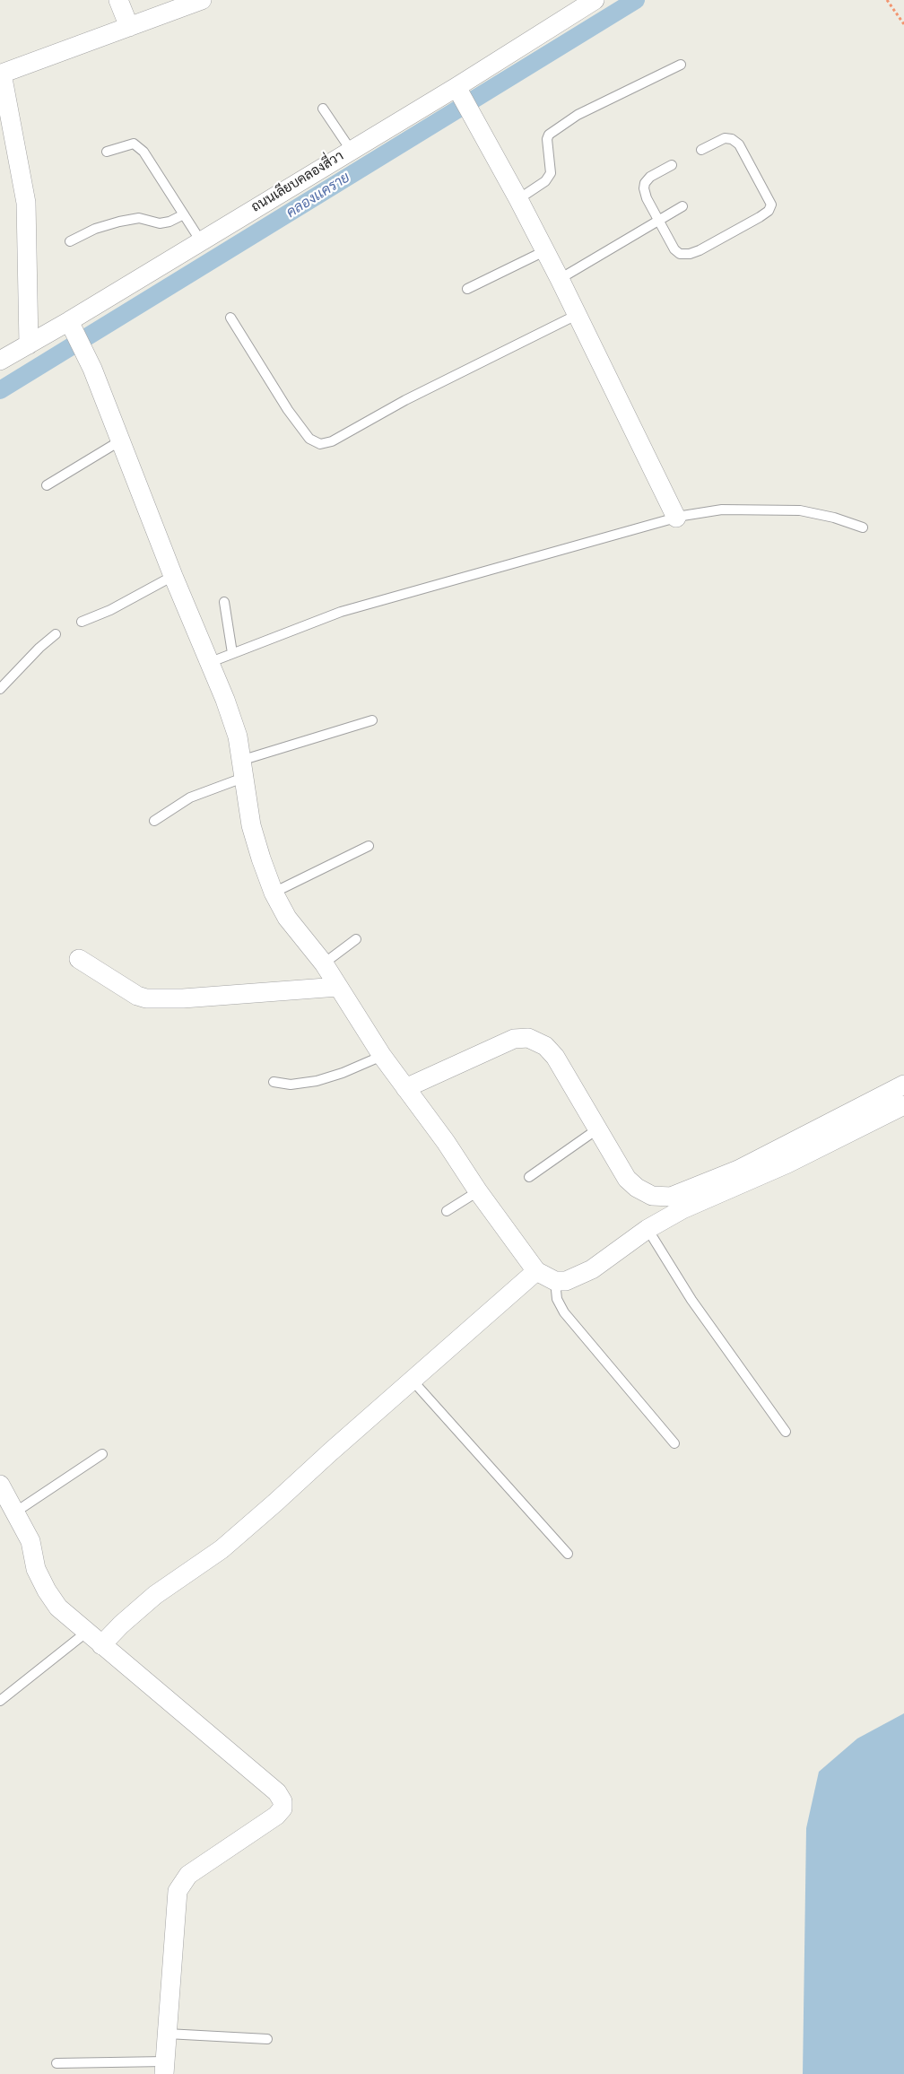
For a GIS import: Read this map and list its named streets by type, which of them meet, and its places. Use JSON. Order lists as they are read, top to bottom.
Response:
{
  "streets": {
    "street": ["ถนนเลียบคลองสี่วา"]
  },
  "water": ["คลองเเคราย"]
}
